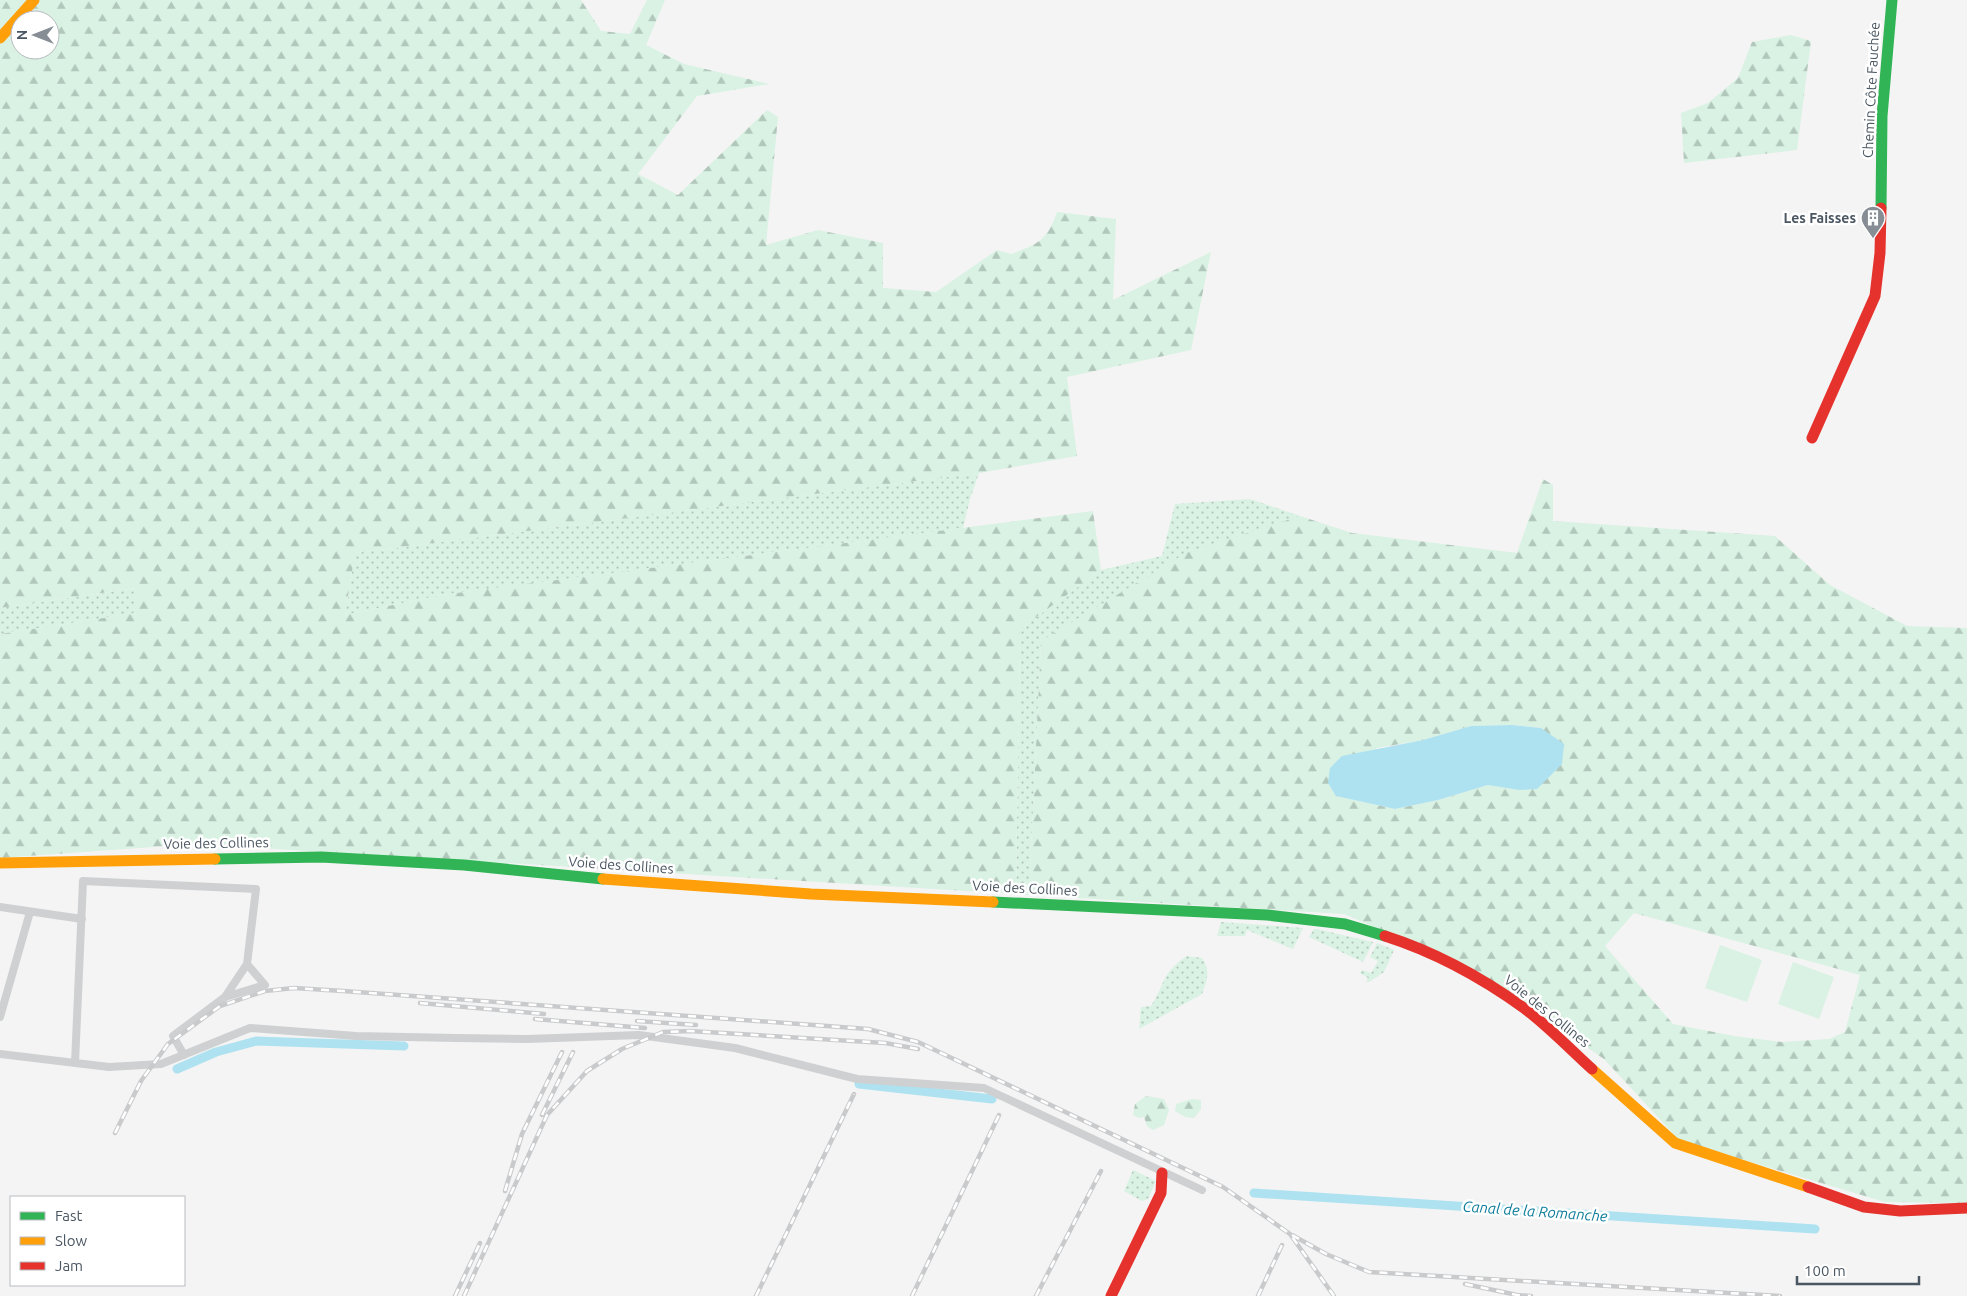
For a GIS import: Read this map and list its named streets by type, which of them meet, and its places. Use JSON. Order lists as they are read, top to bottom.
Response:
{
  "streets": {
    "street": ["Chemin Côte Fauchée", "Voie des Collines"]
  },
  "water": ["Canal de la Romanche"],
  "places": {
    "building": ["Les Faisses"]
  },
  "legend": ["Fast", "Slow", "Jam"],
  "scale_bar": "100 m",
  "north": "left"
}
